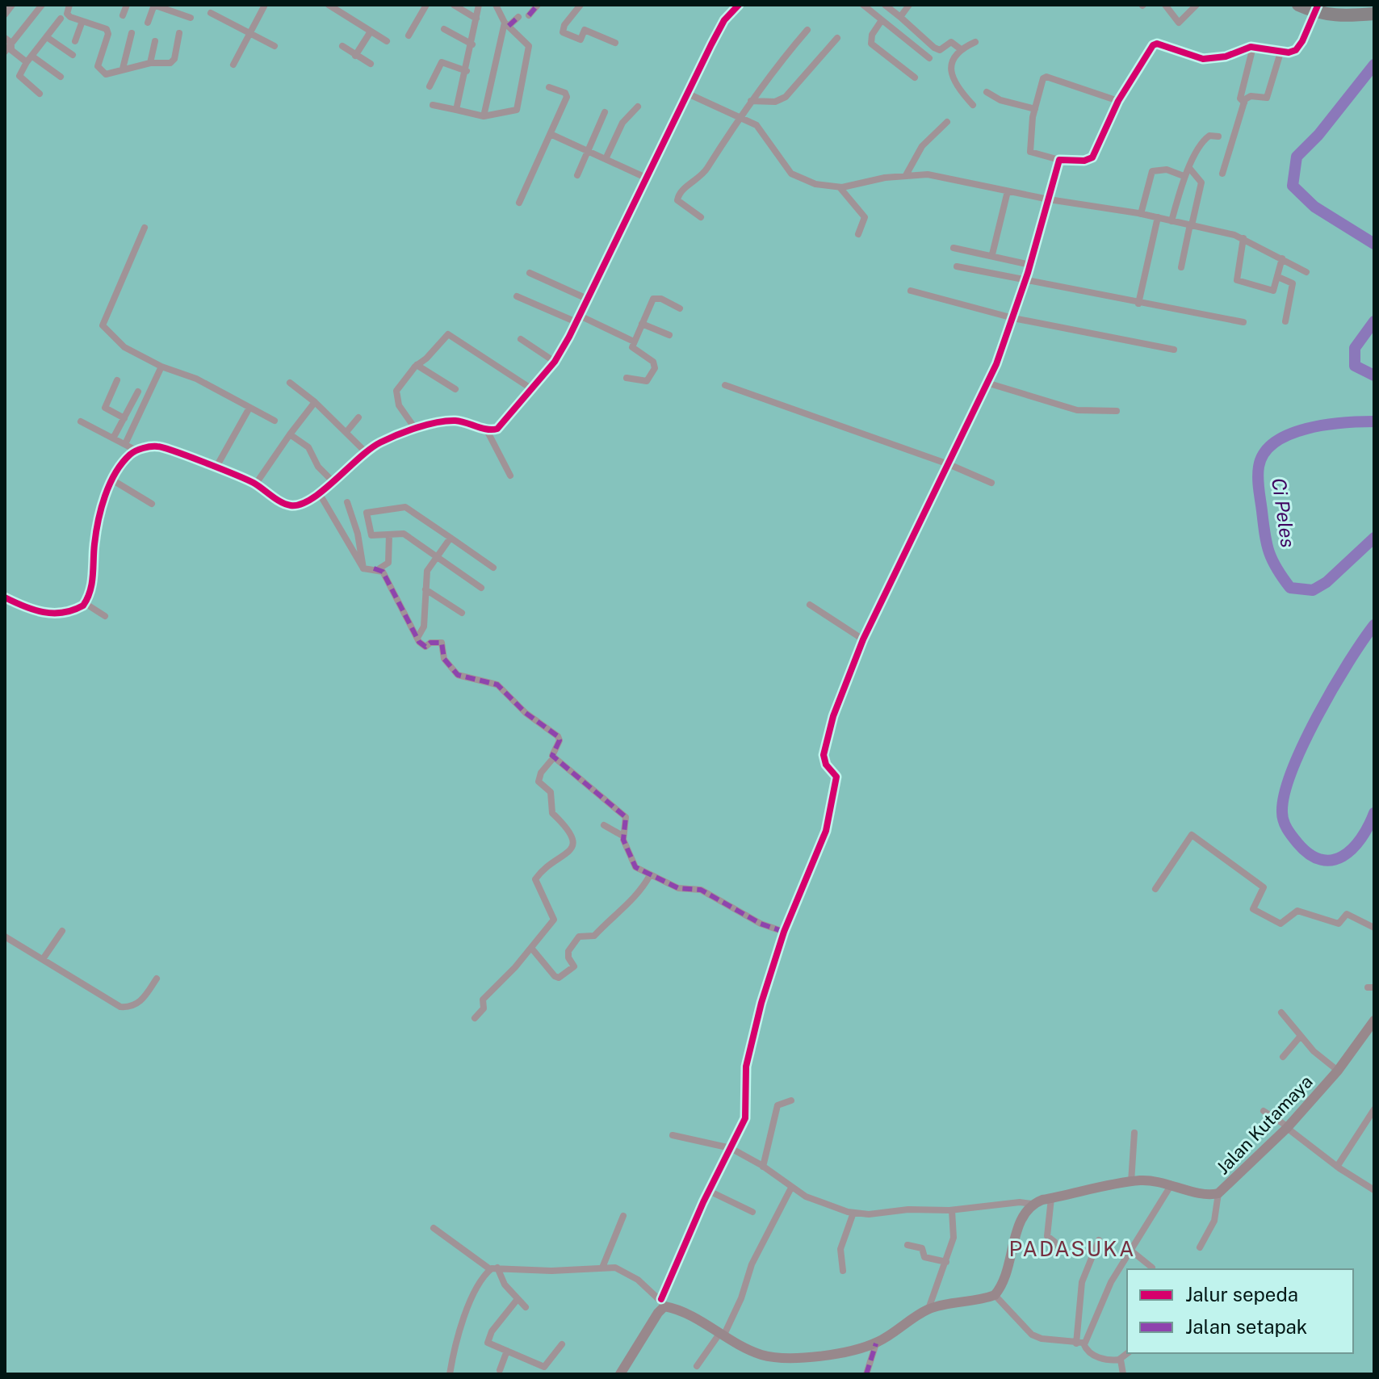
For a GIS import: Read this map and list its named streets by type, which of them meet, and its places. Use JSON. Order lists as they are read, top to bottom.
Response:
{
  "streets": {
    "street": ["Jalan Kutamaya"]
  },
  "districts": ["PADASUKA"],
  "water": ["Ci Peles"],
  "legend": ["Jalur sepeda", "Jalan setapak"]
}
